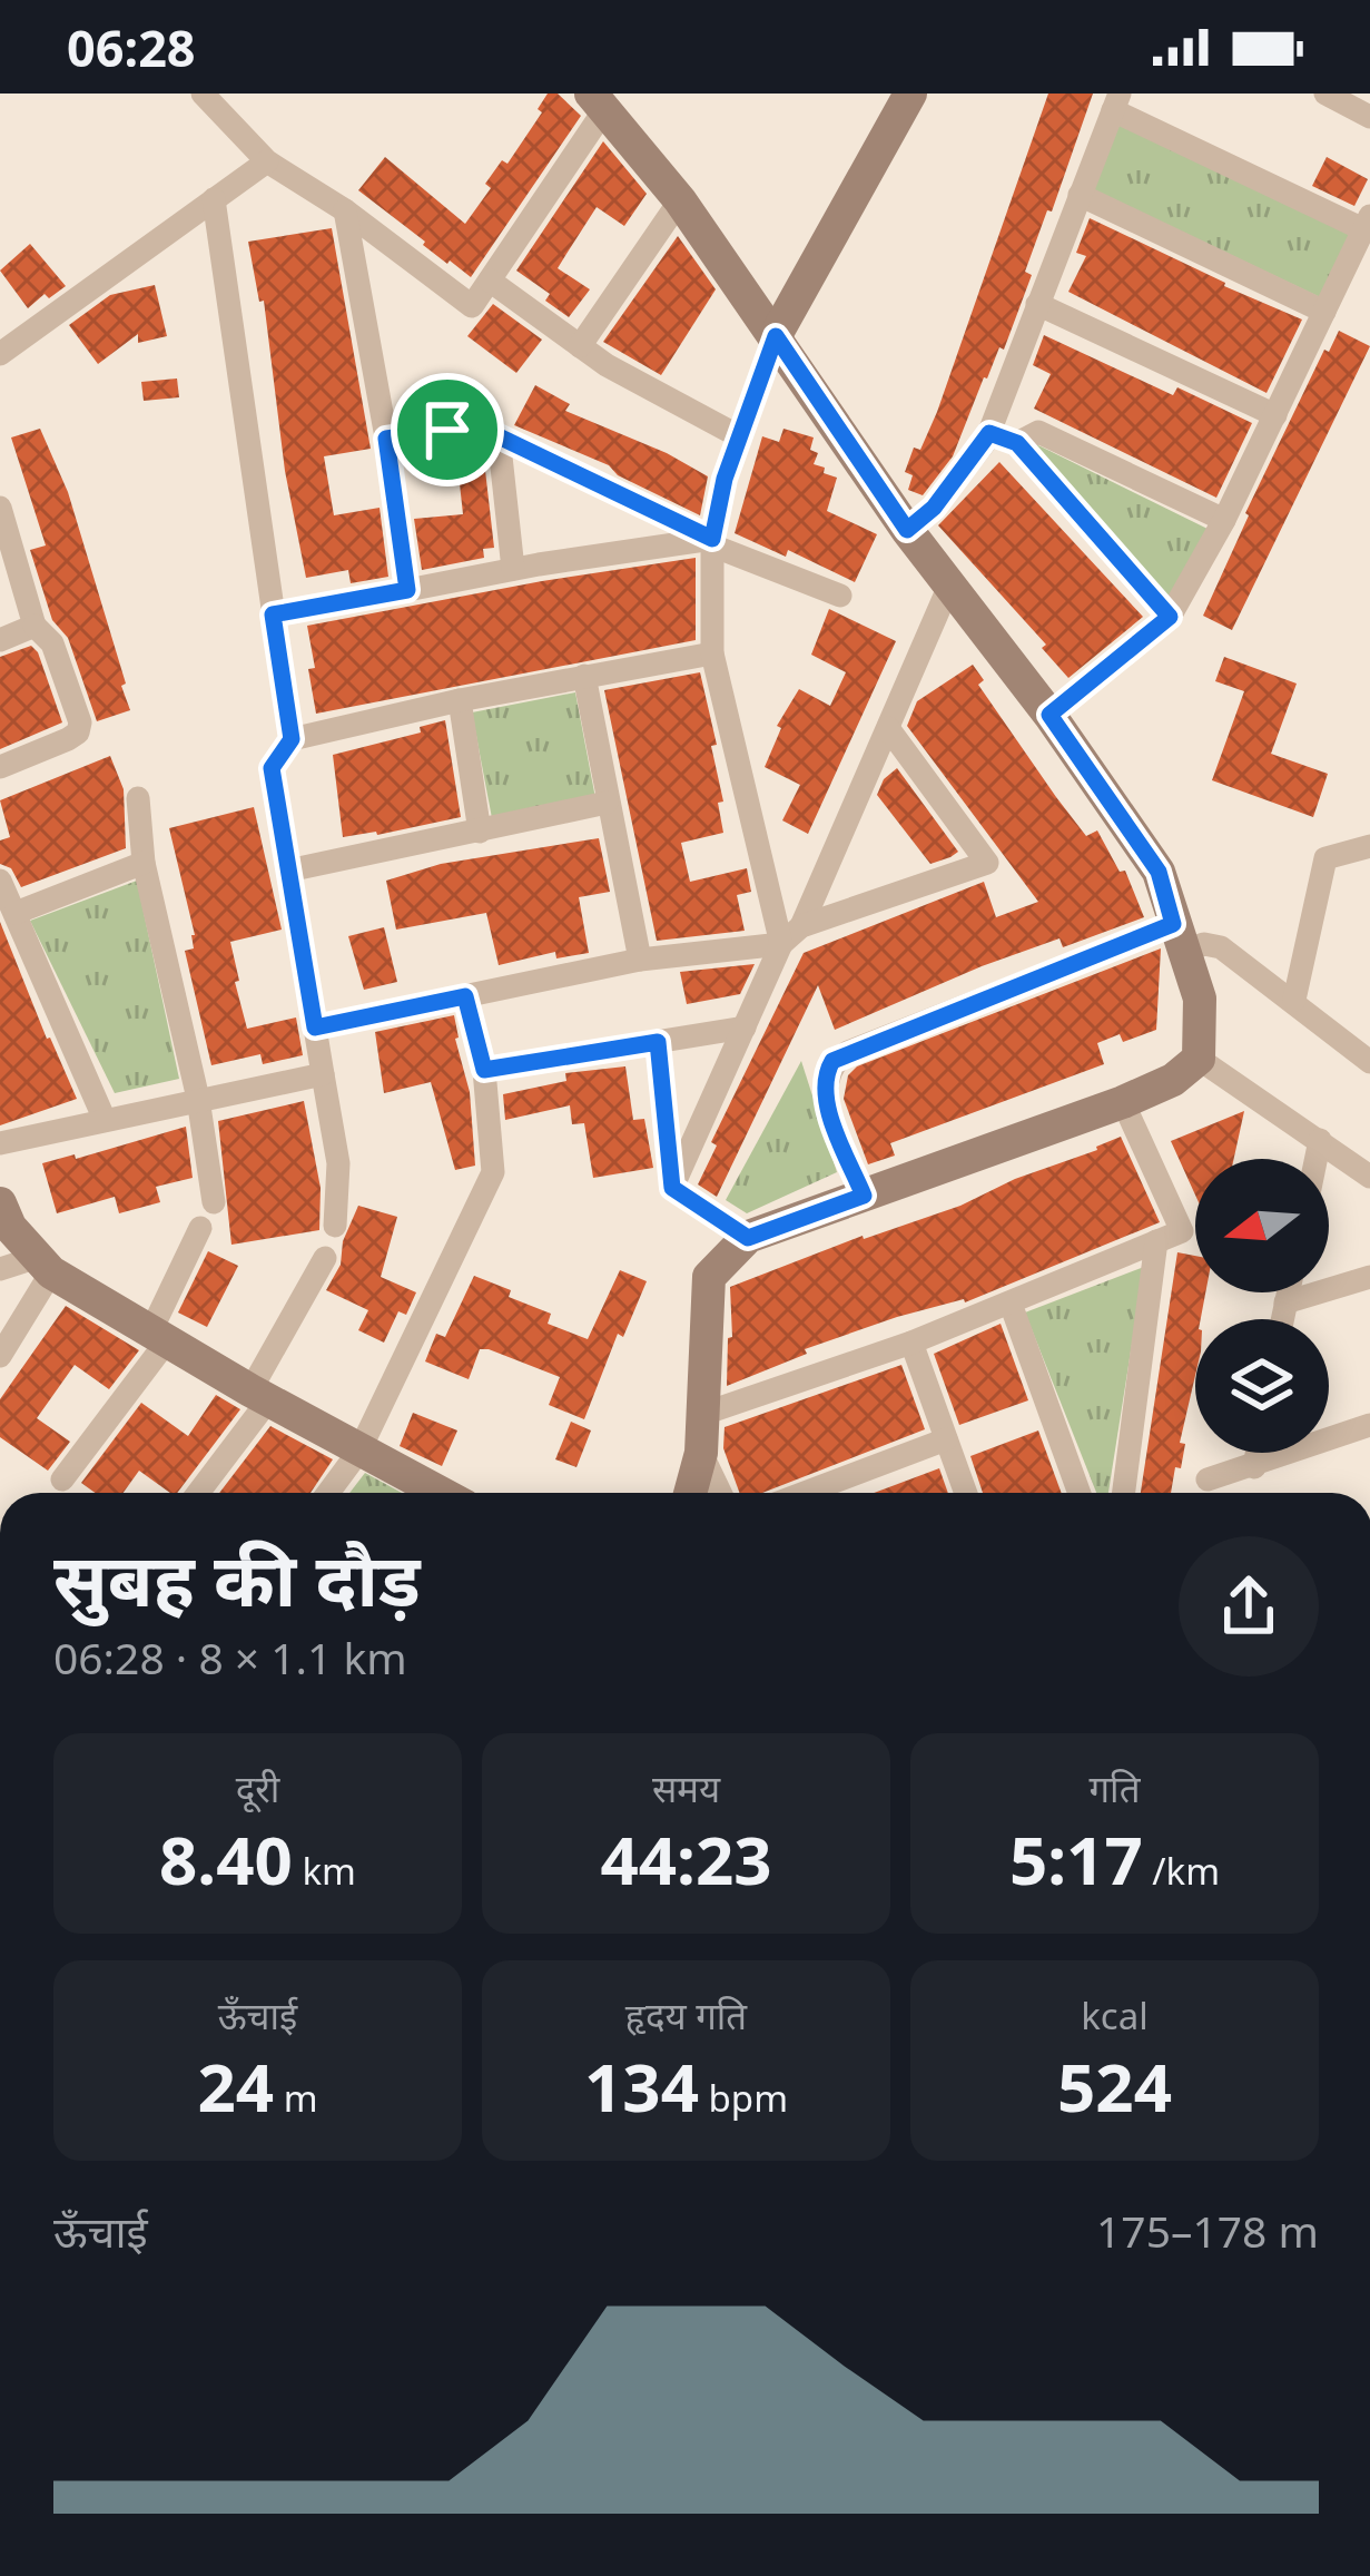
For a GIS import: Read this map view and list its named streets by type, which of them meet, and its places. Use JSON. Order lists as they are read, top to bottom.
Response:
{
  "north": "left",
  "page": {
    "status": "06:28",
    "heading": ["सुबह की दौड़", "06:28 · 8 × 1.1 km"],
    "stats": [
      ["दूरी", "8.40 km"],
      ["समय", "44:23"],
      ["गति", "5:17 /km"],
      ["ऊँचाई", "24 m"],
      ["हृदय गति", "134 bpm"],
      ["kcal", "524"]
    ],
    "chart": ["ऊँचाई", "175–178 m"]
  }
}
